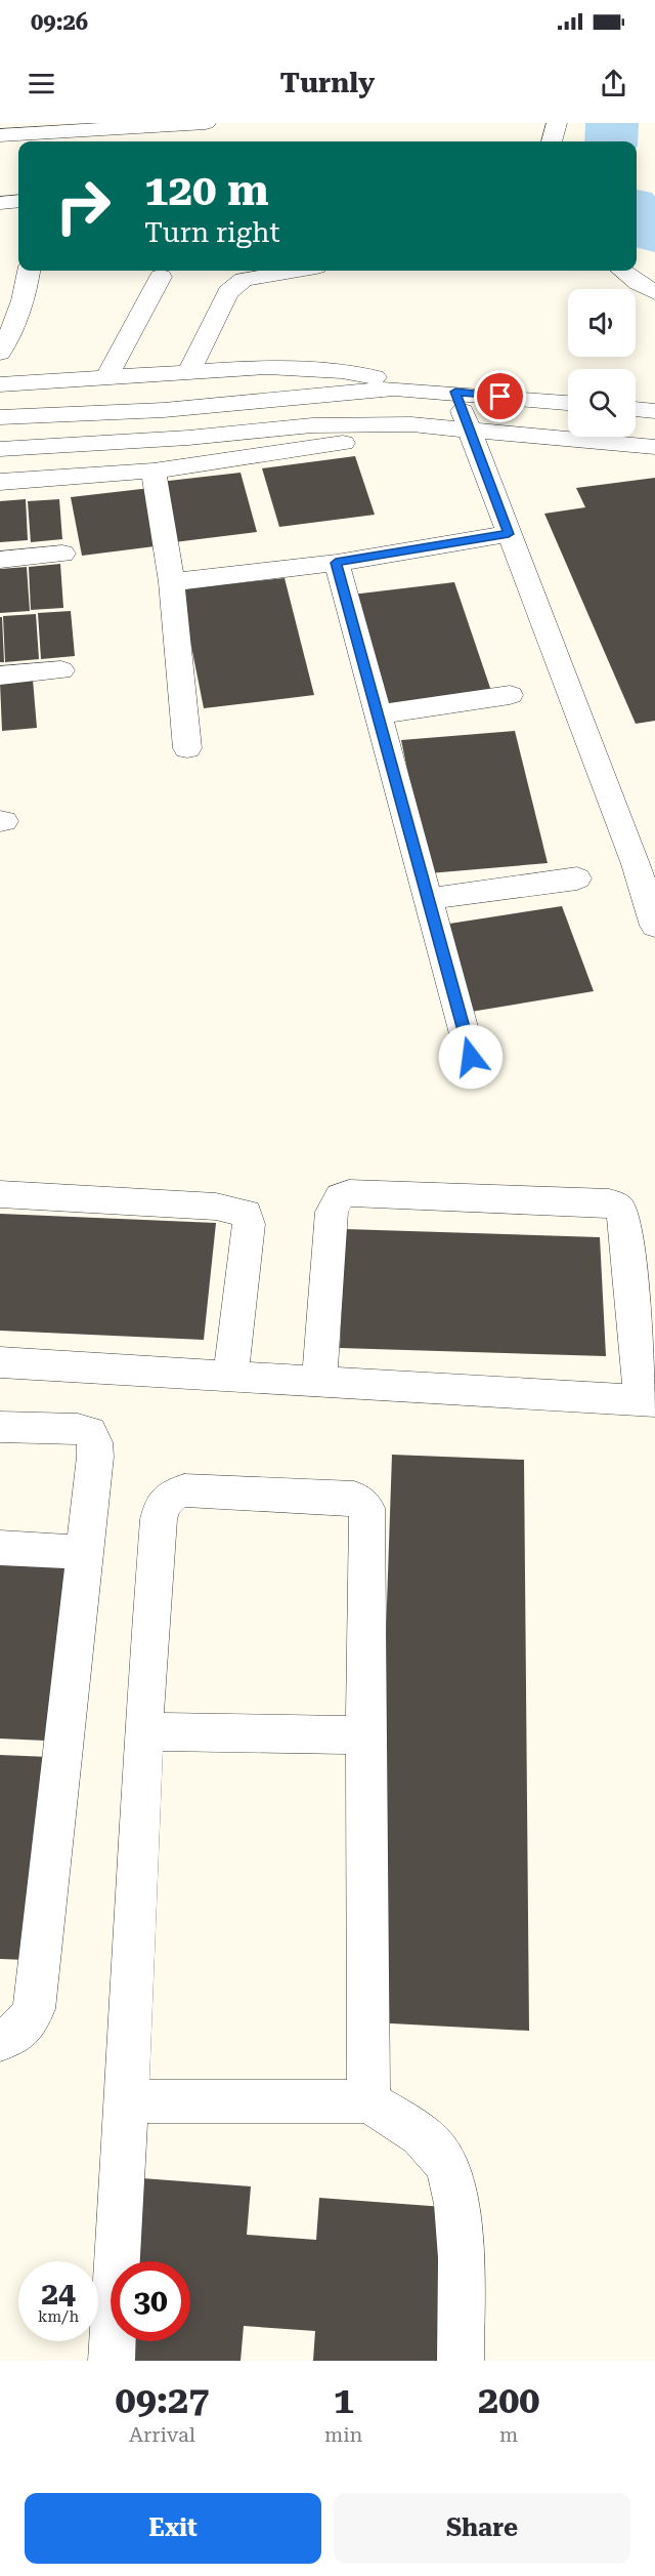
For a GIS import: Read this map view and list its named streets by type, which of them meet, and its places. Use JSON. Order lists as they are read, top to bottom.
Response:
{
  "page": {
    "status": "09:26",
    "header": "Turnly",
    "turn": ["120 m", "Turn right"],
    "speed": "24 km/h",
    "limit": "30",
    "eta": [
      "09:27",
      "Arrival",
      "1",
      "min",
      "200",
      "m"
    ],
    "buttons": ["Exit", "Share"]
  }
}
